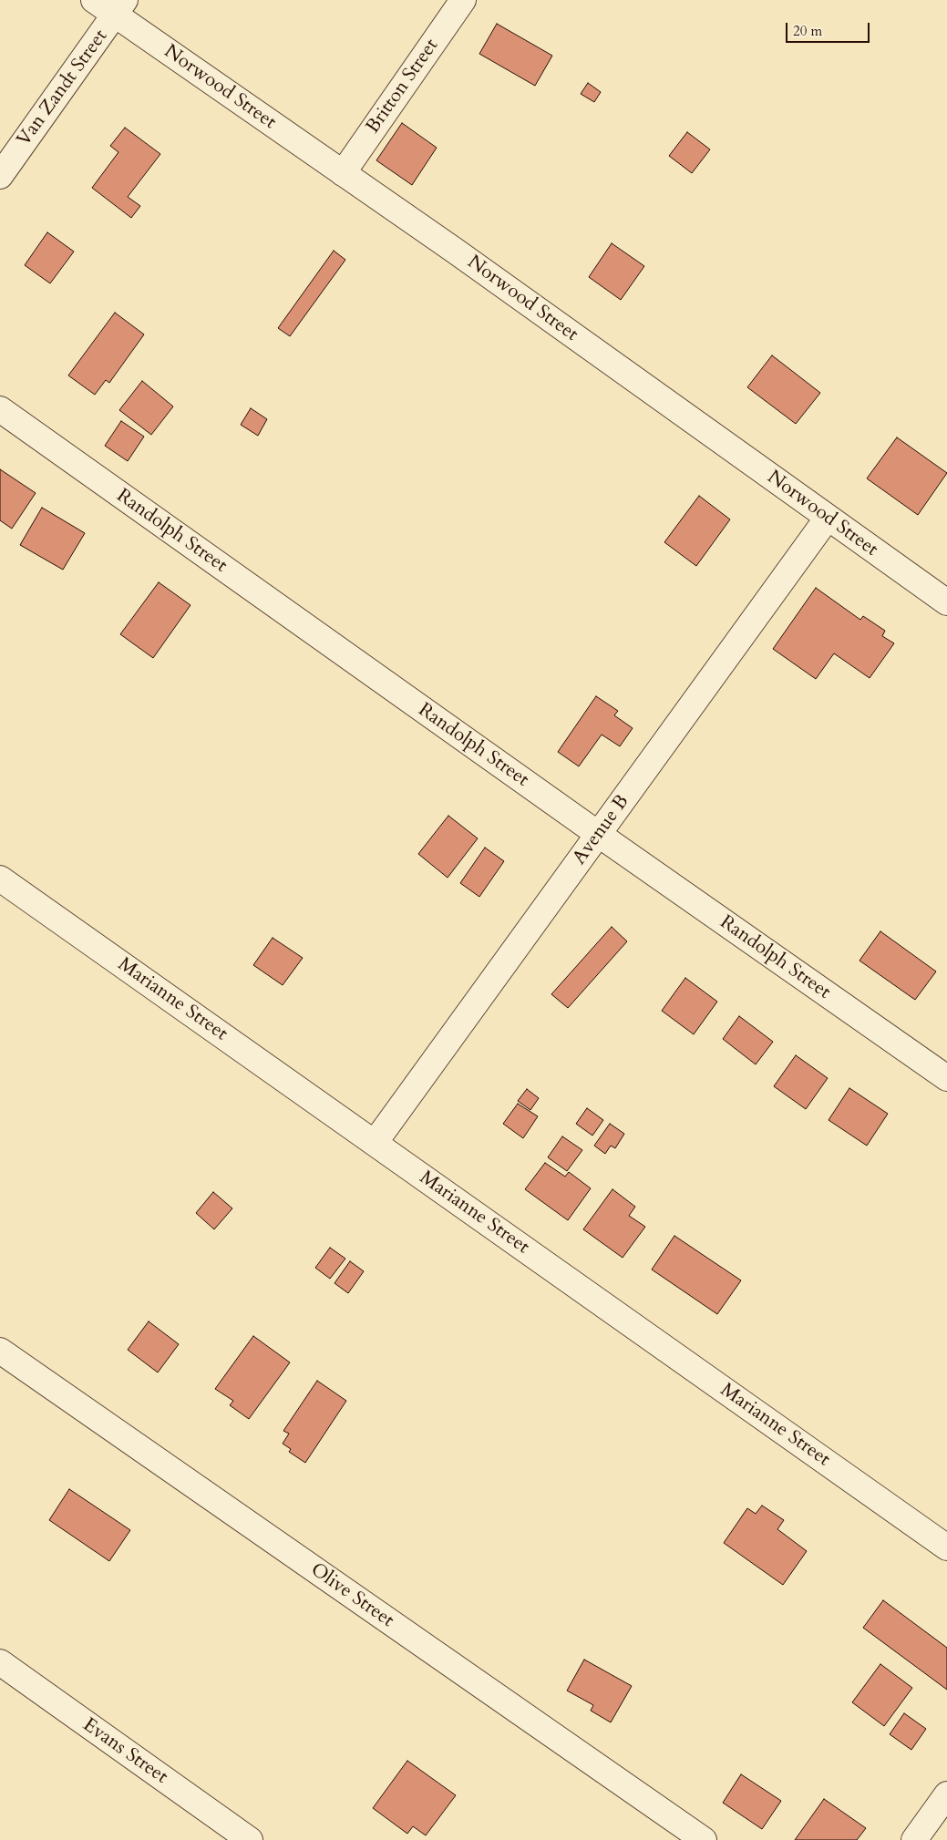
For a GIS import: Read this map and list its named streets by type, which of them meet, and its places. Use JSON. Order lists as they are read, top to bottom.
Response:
{
  "streets": {
    "street": [
      "Britton Street",
      "Norwood Street",
      "Van Zandt Street",
      "Randolph Street",
      "Avenue B",
      "Marianne Street",
      "Olive Street",
      "Evans Street"
    ]
  },
  "crossings": [
    ["Britton Street", "Norwood Street"],
    ["Norwood Street", "Van Zandt Street"],
    ["Norwood Street", "Avenue B"],
    ["Randolph Street", "Avenue B"],
    ["Avenue B", "Marianne Street"]
  ],
  "scale_bar": "20 m"
}
